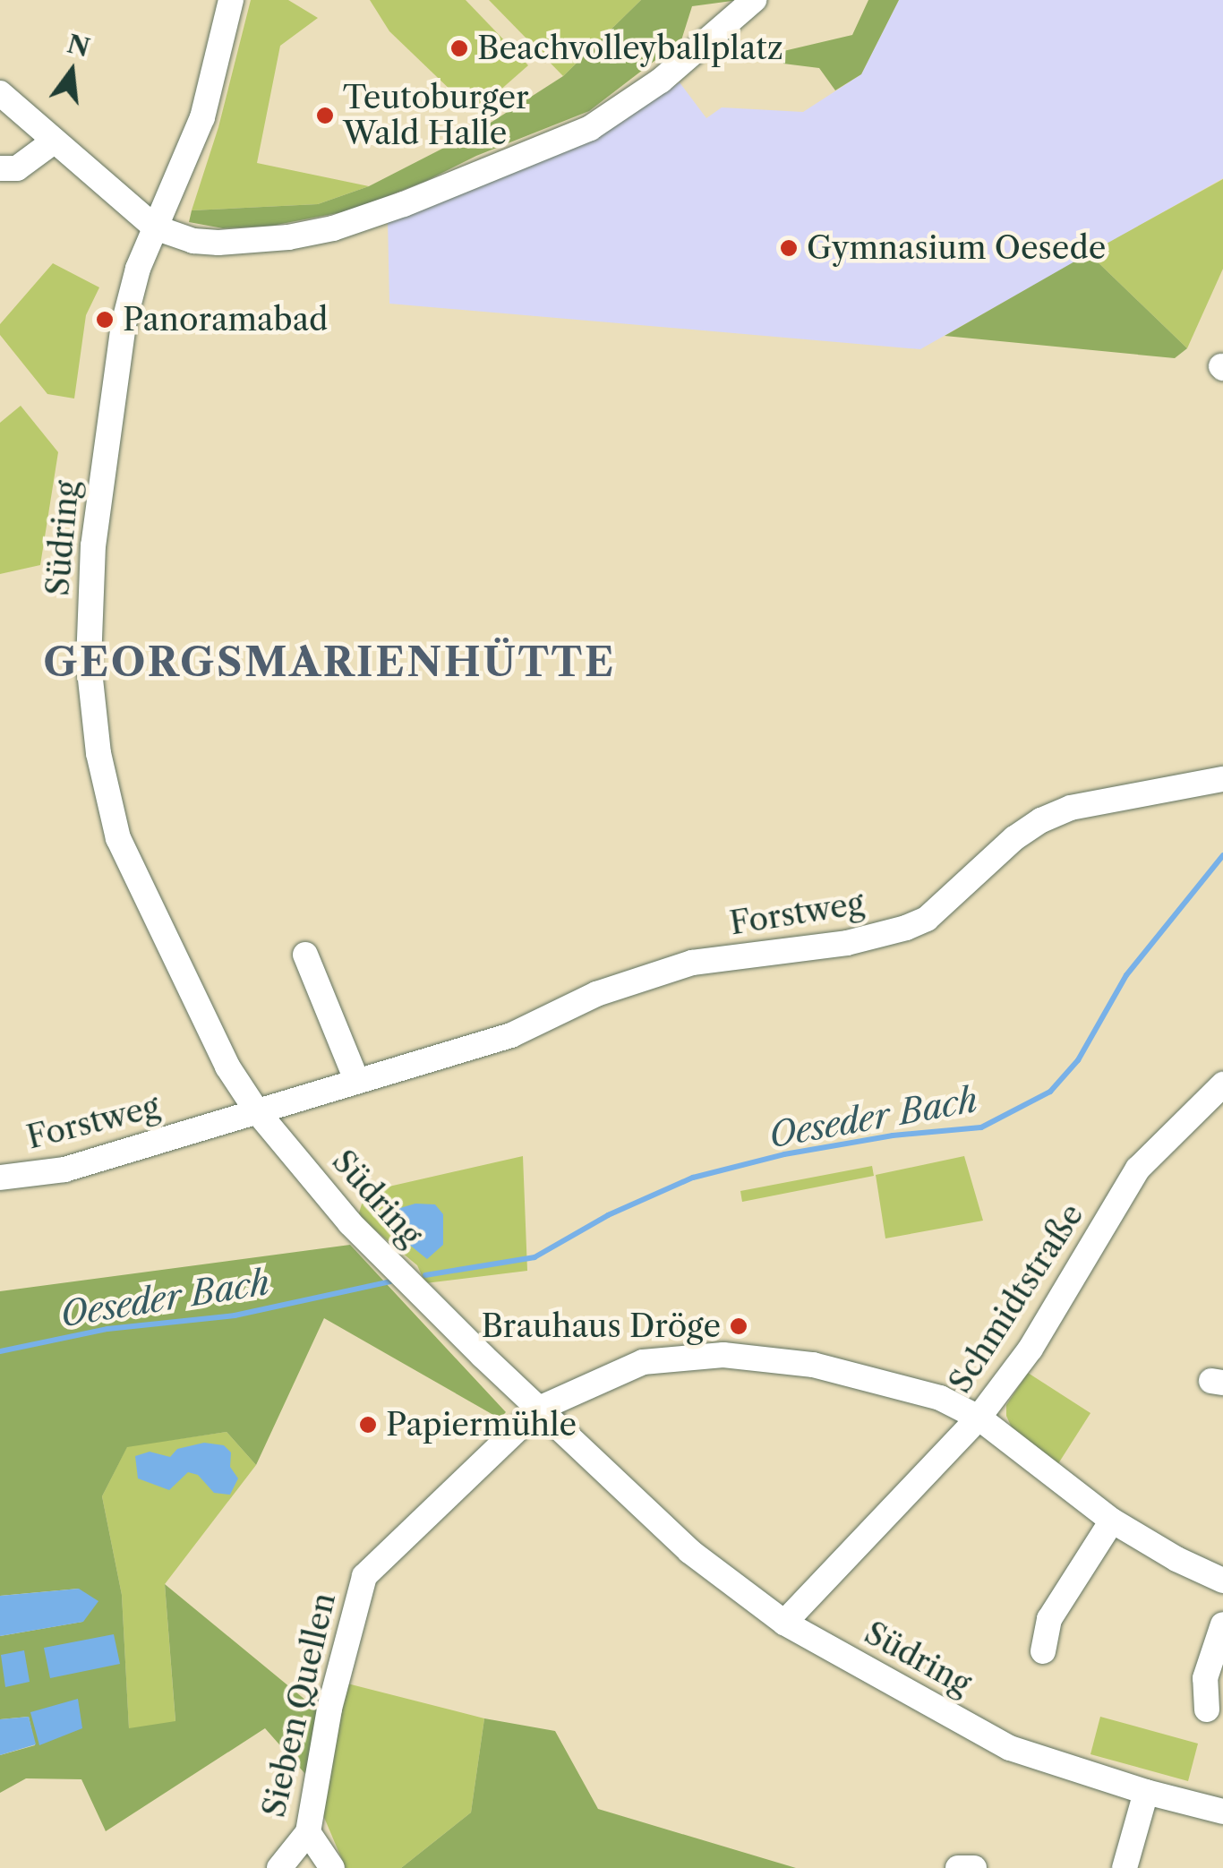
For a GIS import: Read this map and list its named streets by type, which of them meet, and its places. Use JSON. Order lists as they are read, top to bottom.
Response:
{
  "streets": {
    "street": [
      "Südring",
      "Forstweg",
      "Schmidtstraße",
      "Sieben Quellen"
    ]
  },
  "crossings": [
    ["Südring", "Forstweg"],
    ["Südring", "Schmidtstraße"],
    ["Südring", "Sieben Quellen"]
  ],
  "districts": ["GEORGSMARIENHÜTTE"],
  "water": ["Oeseder Bach"],
  "places": [
    "Beachvolleyballplatz",
    "Teutoburger Wald Halle",
    "Gymnasium Oesede",
    "Panoramabad",
    "Brauhaus Dröge",
    "Papiermühle"
  ],
  "north": "top"
}
